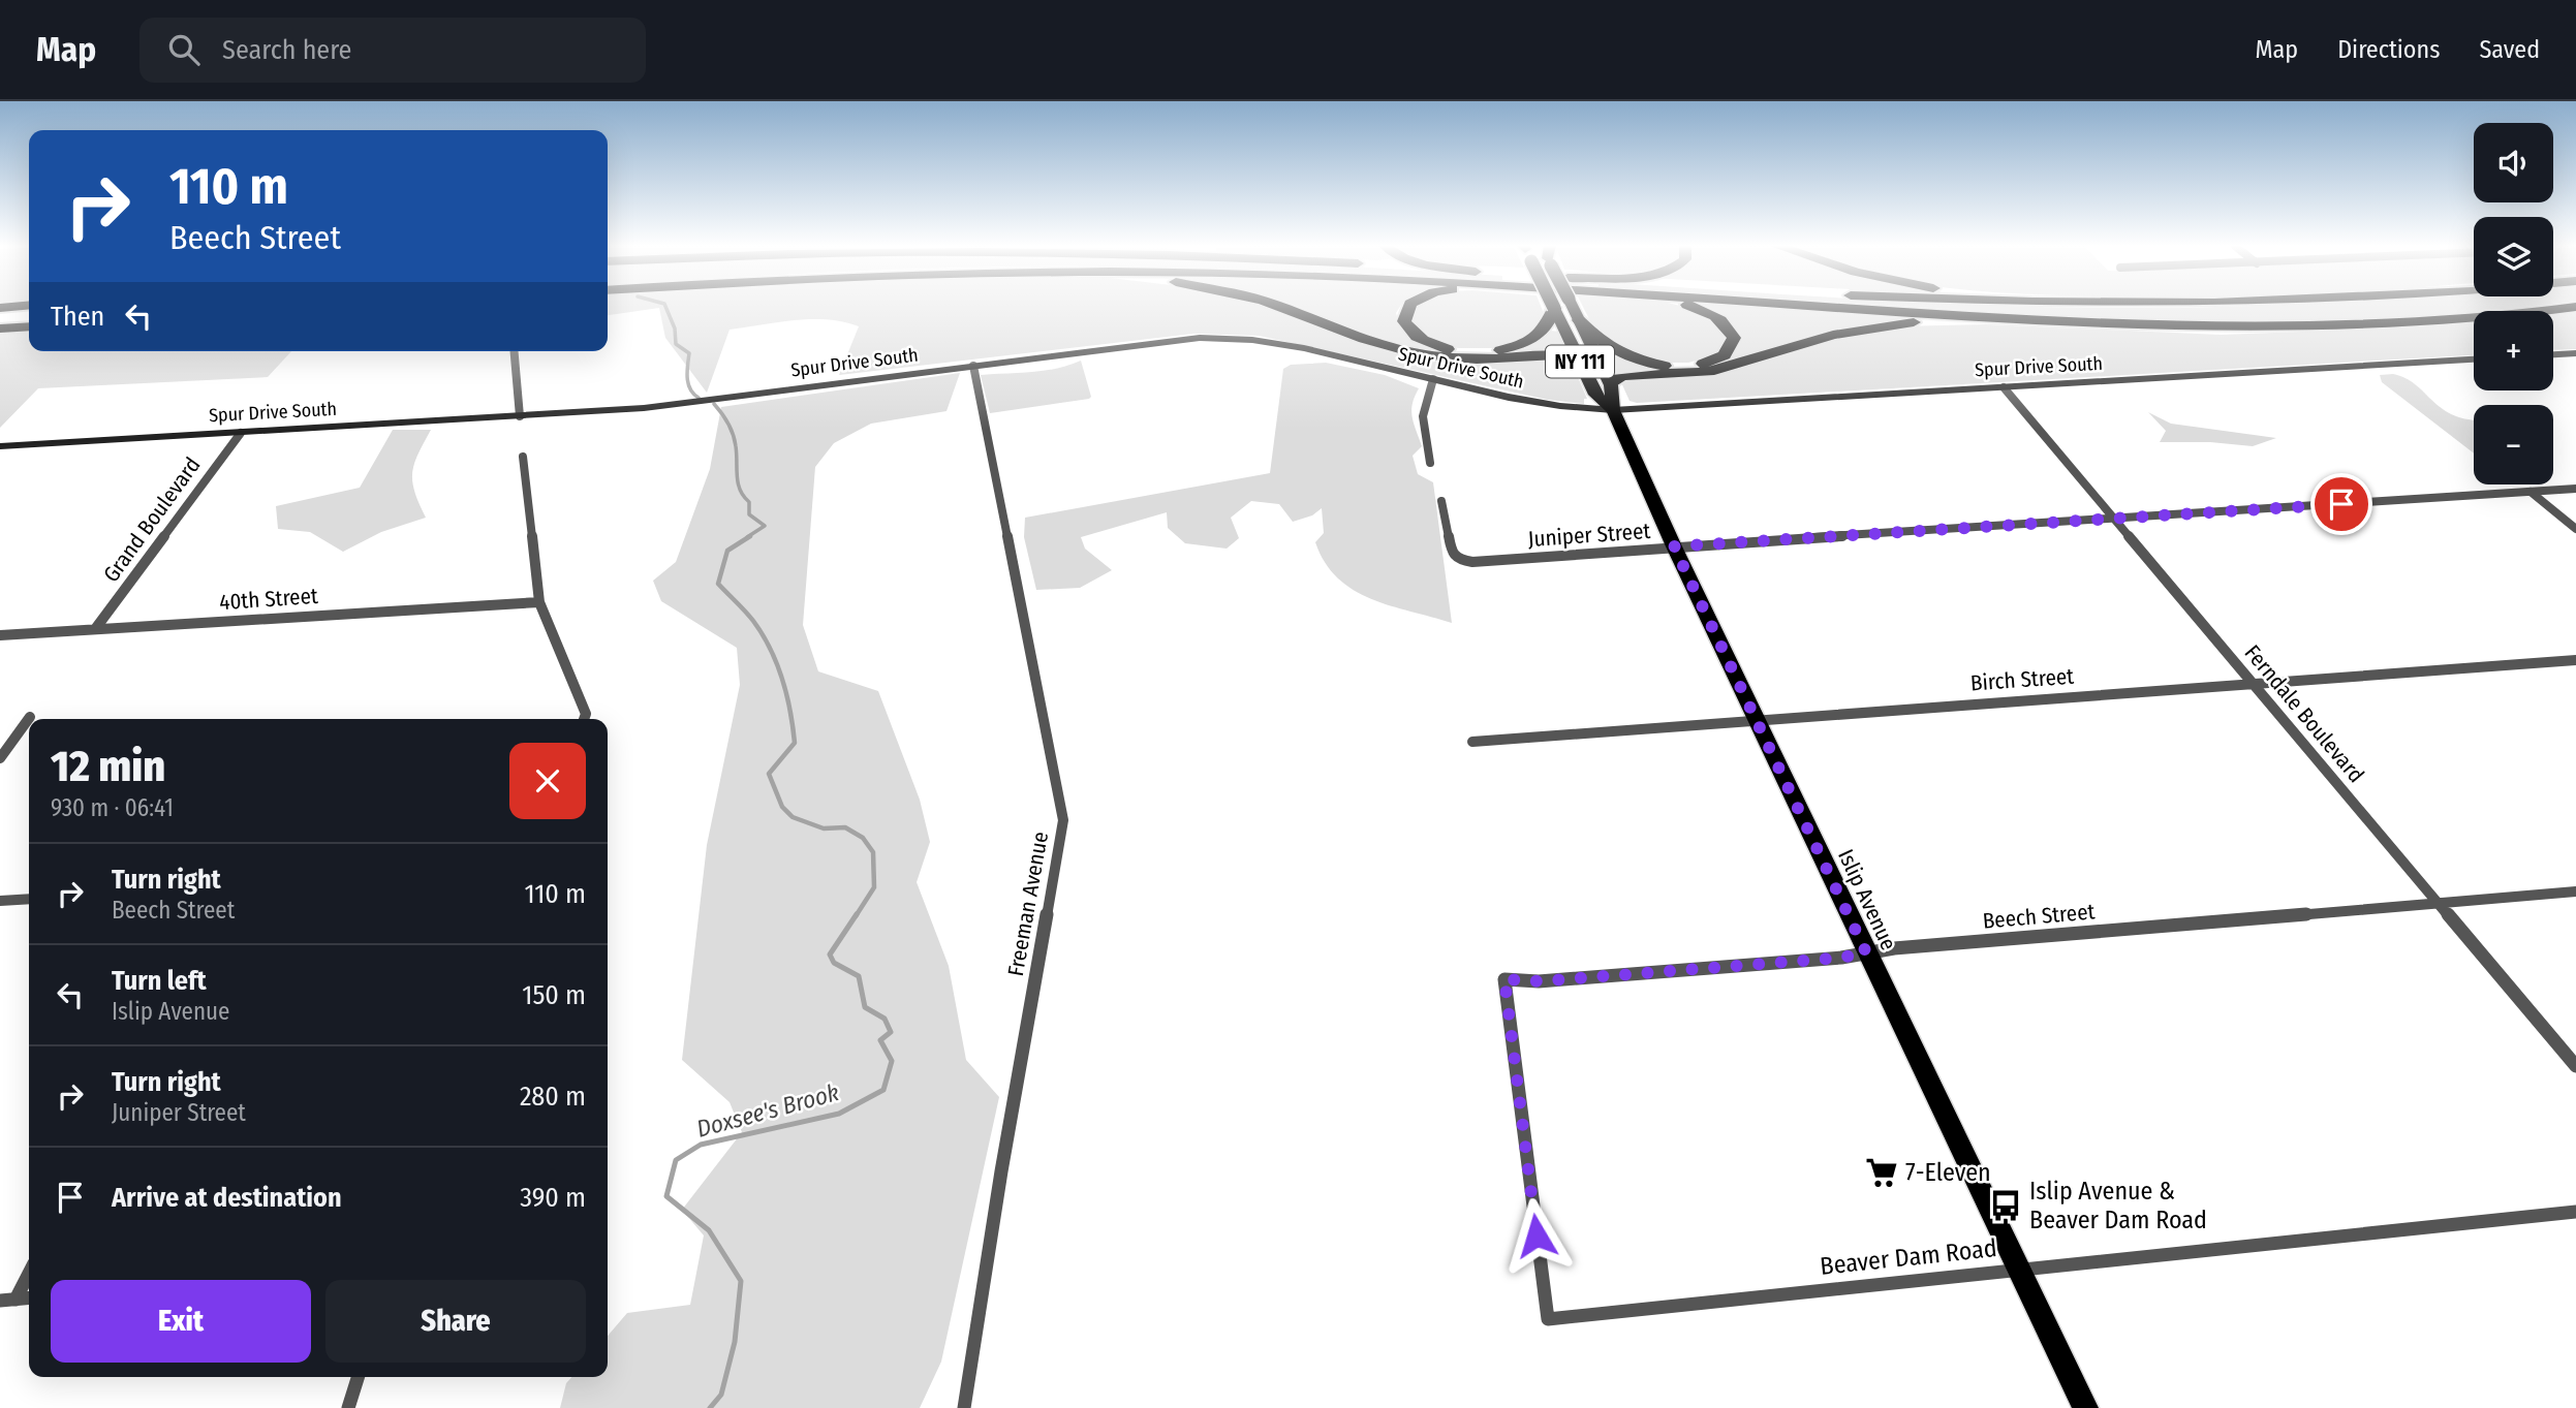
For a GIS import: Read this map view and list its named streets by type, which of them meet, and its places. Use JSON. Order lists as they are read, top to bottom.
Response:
{
  "streets": {
    "main road": ["NY 111", "Islip Avenue"],
    "street": [
      "Spur Drive South",
      "Grand Boulevard",
      "Juniper Street",
      "40th Street",
      "Birch Street",
      "Ferndale Boulevard",
      "Freeman Avenue",
      "Beech Street",
      "Beaver Dam Road"
    ]
  },
  "crossings": [
    ["Spur Drive South", "Grand Boulevard"],
    ["Spur Drive South", "Ferndale Boulevard"],
    ["Spur Drive South", "Islip Avenue"],
    ["Spur Drive South", "Freeman Avenue"],
    ["Grand Boulevard", "40th Street"],
    ["Juniper Street", "Ferndale Boulevard"],
    ["Juniper Street", "Islip Avenue"],
    ["Birch Street", "Ferndale Boulevard"],
    ["Birch Street", "Islip Avenue"],
    ["Ferndale Boulevard", "Beech Street"],
    ["Islip Avenue", "Beech Street"],
    ["Islip Avenue", "Beaver Dam Road"],
    ["Beech Street", "Beaver Dam Road"]
  ],
  "water": ["Doxsee's Brook"],
  "places": {
    "supermarket": ["7-Eleven"],
    "bus stop": ["Islip Avenue & Beaver Dam Road"]
  },
  "page": {
    "header": "Map",
    "search": "Search here",
    "nav": ["Map", "Directions", "Saved"],
    "map_buttons": ["+", "−"],
    "turn": ["110 m", "Beech Street"],
    "then": "Then",
    "heading": ["12 min", "930 m · 06:41"],
    "list": [
      {
        "name": "Turn right",
        "note": "Beech Street",
        "value": "110 m"
      },
      {
        "name": "Turn left",
        "note": "Islip Avenue",
        "value": "150 m"
      },
      {
        "name": "Turn right",
        "note": "Juniper Street",
        "value": "280 m"
      },
      {
        "name": "Arrive at destination",
        "value": "390 m"
      }
    ],
    "buttons": ["Exit", "Share"]
  }
}
